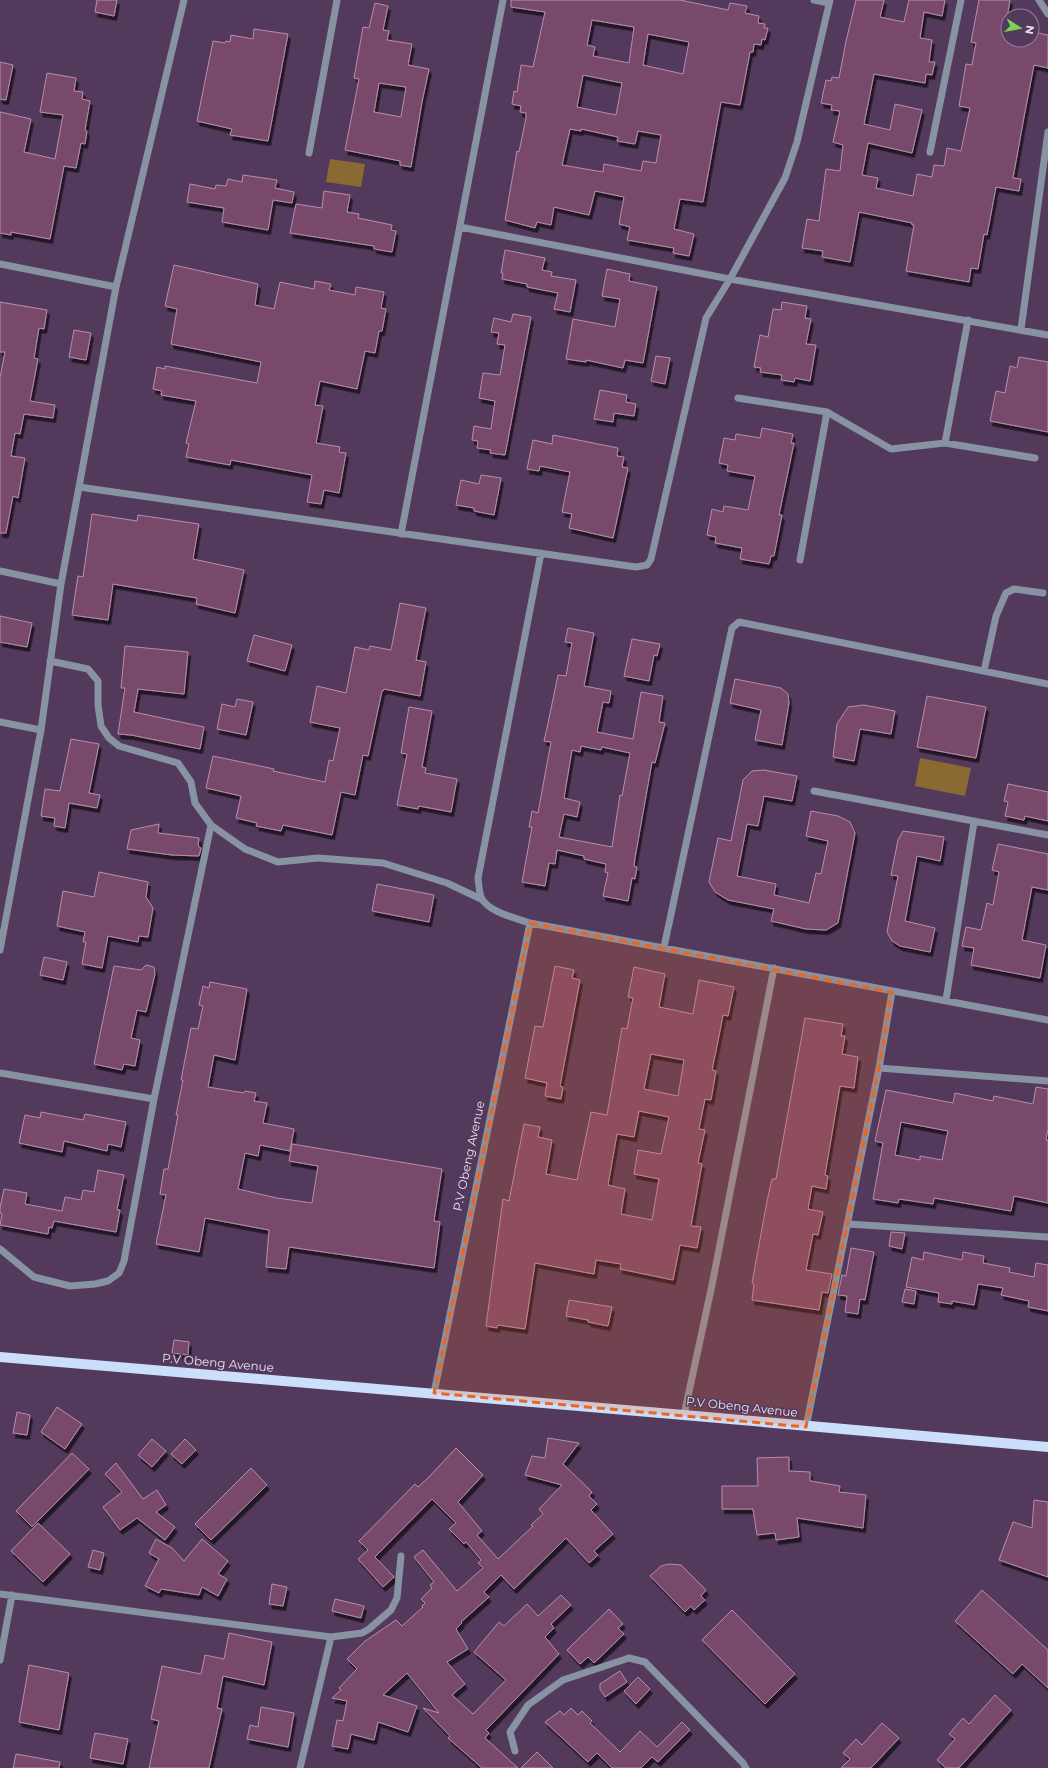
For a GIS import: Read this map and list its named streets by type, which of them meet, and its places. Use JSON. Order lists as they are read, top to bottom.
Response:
{
  "streets": {
    "main road": ["P.V Obeng Avenue"]
  },
  "north": "right"
}
